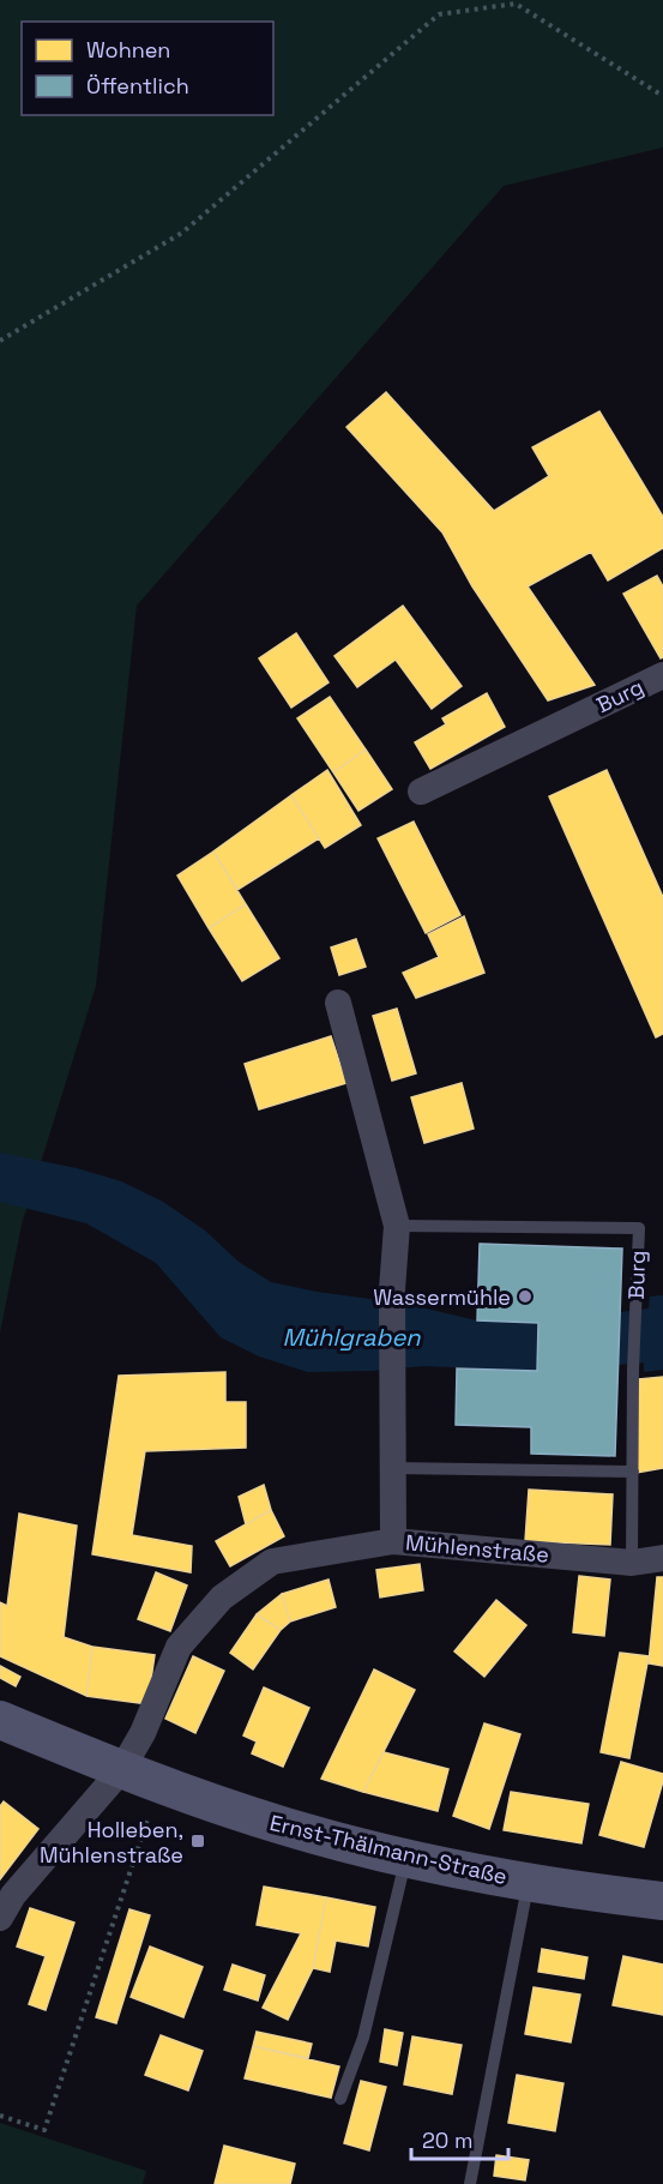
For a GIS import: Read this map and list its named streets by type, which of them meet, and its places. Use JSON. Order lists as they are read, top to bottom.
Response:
{
  "streets": {
    "main road": ["Ernst-Thälmann-Straße"],
    "street": ["Burg", "Mühlenstraße"]
  },
  "crossings": [
    ["Burg", "Mühlenstraße"],
    ["Mühlenstraße", "Ernst-Thälmann-Straße"]
  ],
  "water": ["Mühlgraben"],
  "places": {
    "other": ["Wassermühle"],
    "transit": ["Holleben, Mühlenstraße"]
  },
  "legend": ["Wohnen", "Öffentlich"],
  "scale_bar": "20 m"
}
